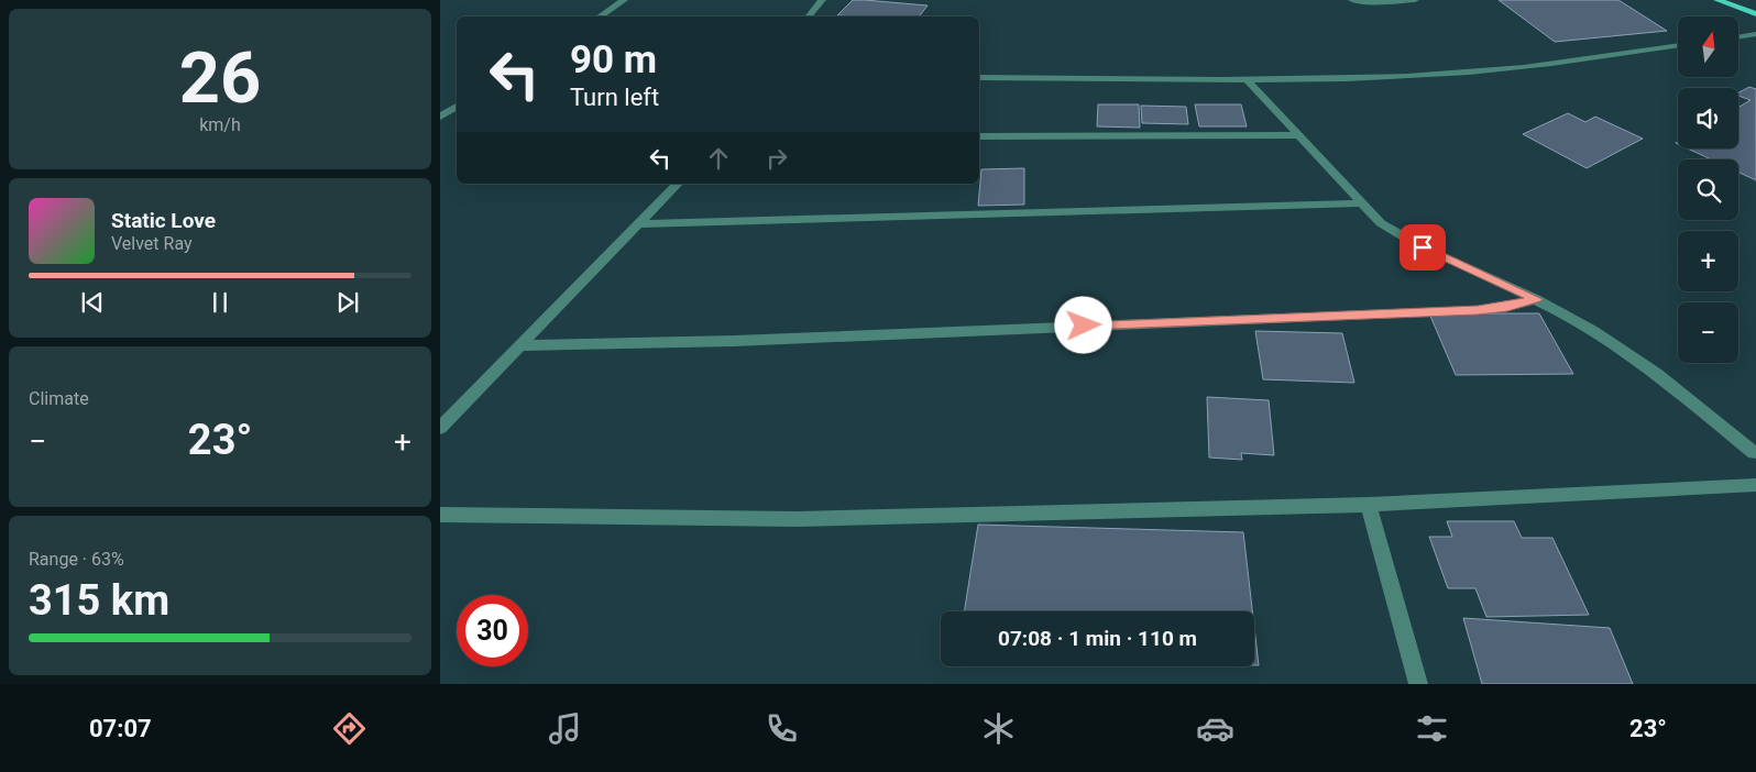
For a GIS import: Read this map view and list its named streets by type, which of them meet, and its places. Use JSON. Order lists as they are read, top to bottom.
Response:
{
  "north": "top",
  "page": {
    "tile": [
      ["26", "km/h"],
      "Climate",
      ["Range · 63%", "315 km"]
    ],
    "map_buttons": ["+", "−"],
    "turn": ["90 m", "Turn left"],
    "song": ["Static Love", "Velvet Ray"],
    "heat": ["−", "23°", "+"],
    "limit": "30",
    "trip": "07:08 · 1 min · 110 m",
    "tabs": ["07:07", "23°"]
  }
}
